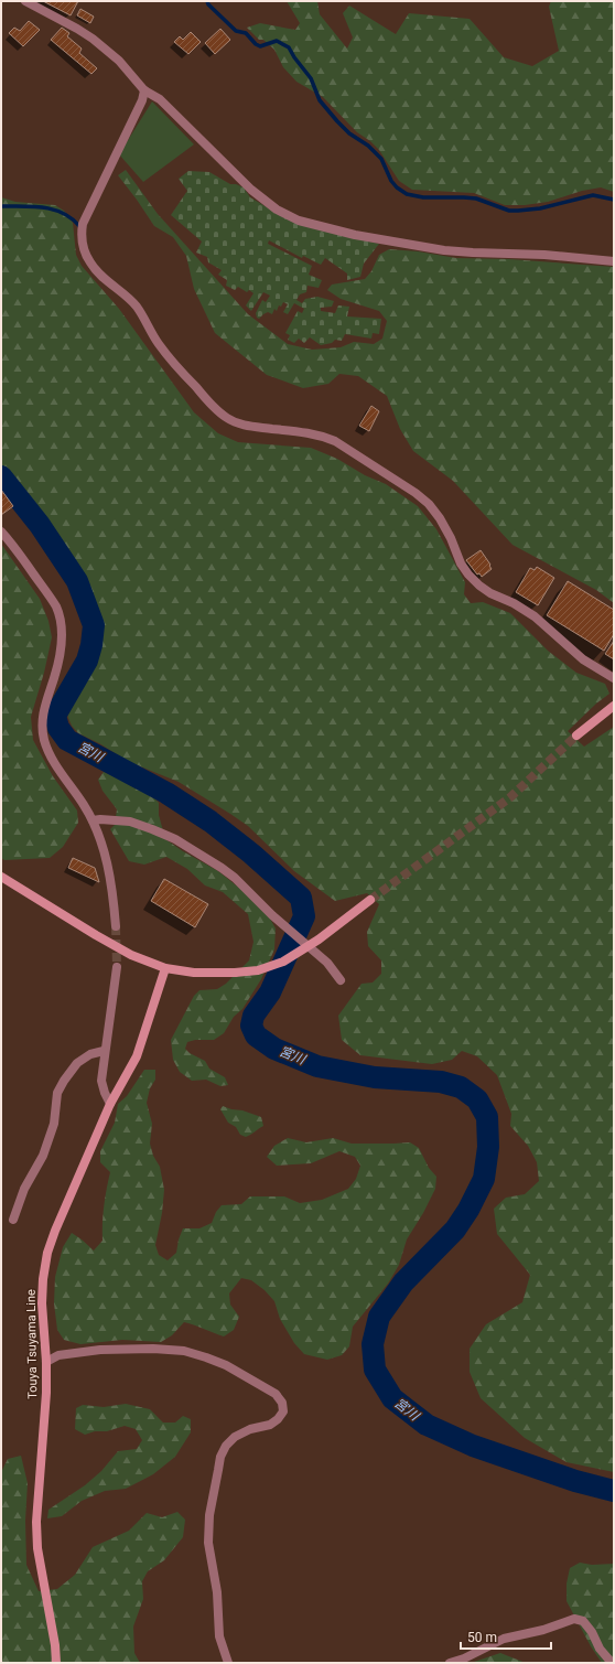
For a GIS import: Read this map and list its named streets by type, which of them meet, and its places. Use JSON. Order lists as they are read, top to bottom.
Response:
{
  "streets": {
    "main road": ["Touya Tsuyama Line"]
  },
  "water": ["宮川"],
  "scale_bar": "50 m"
}
